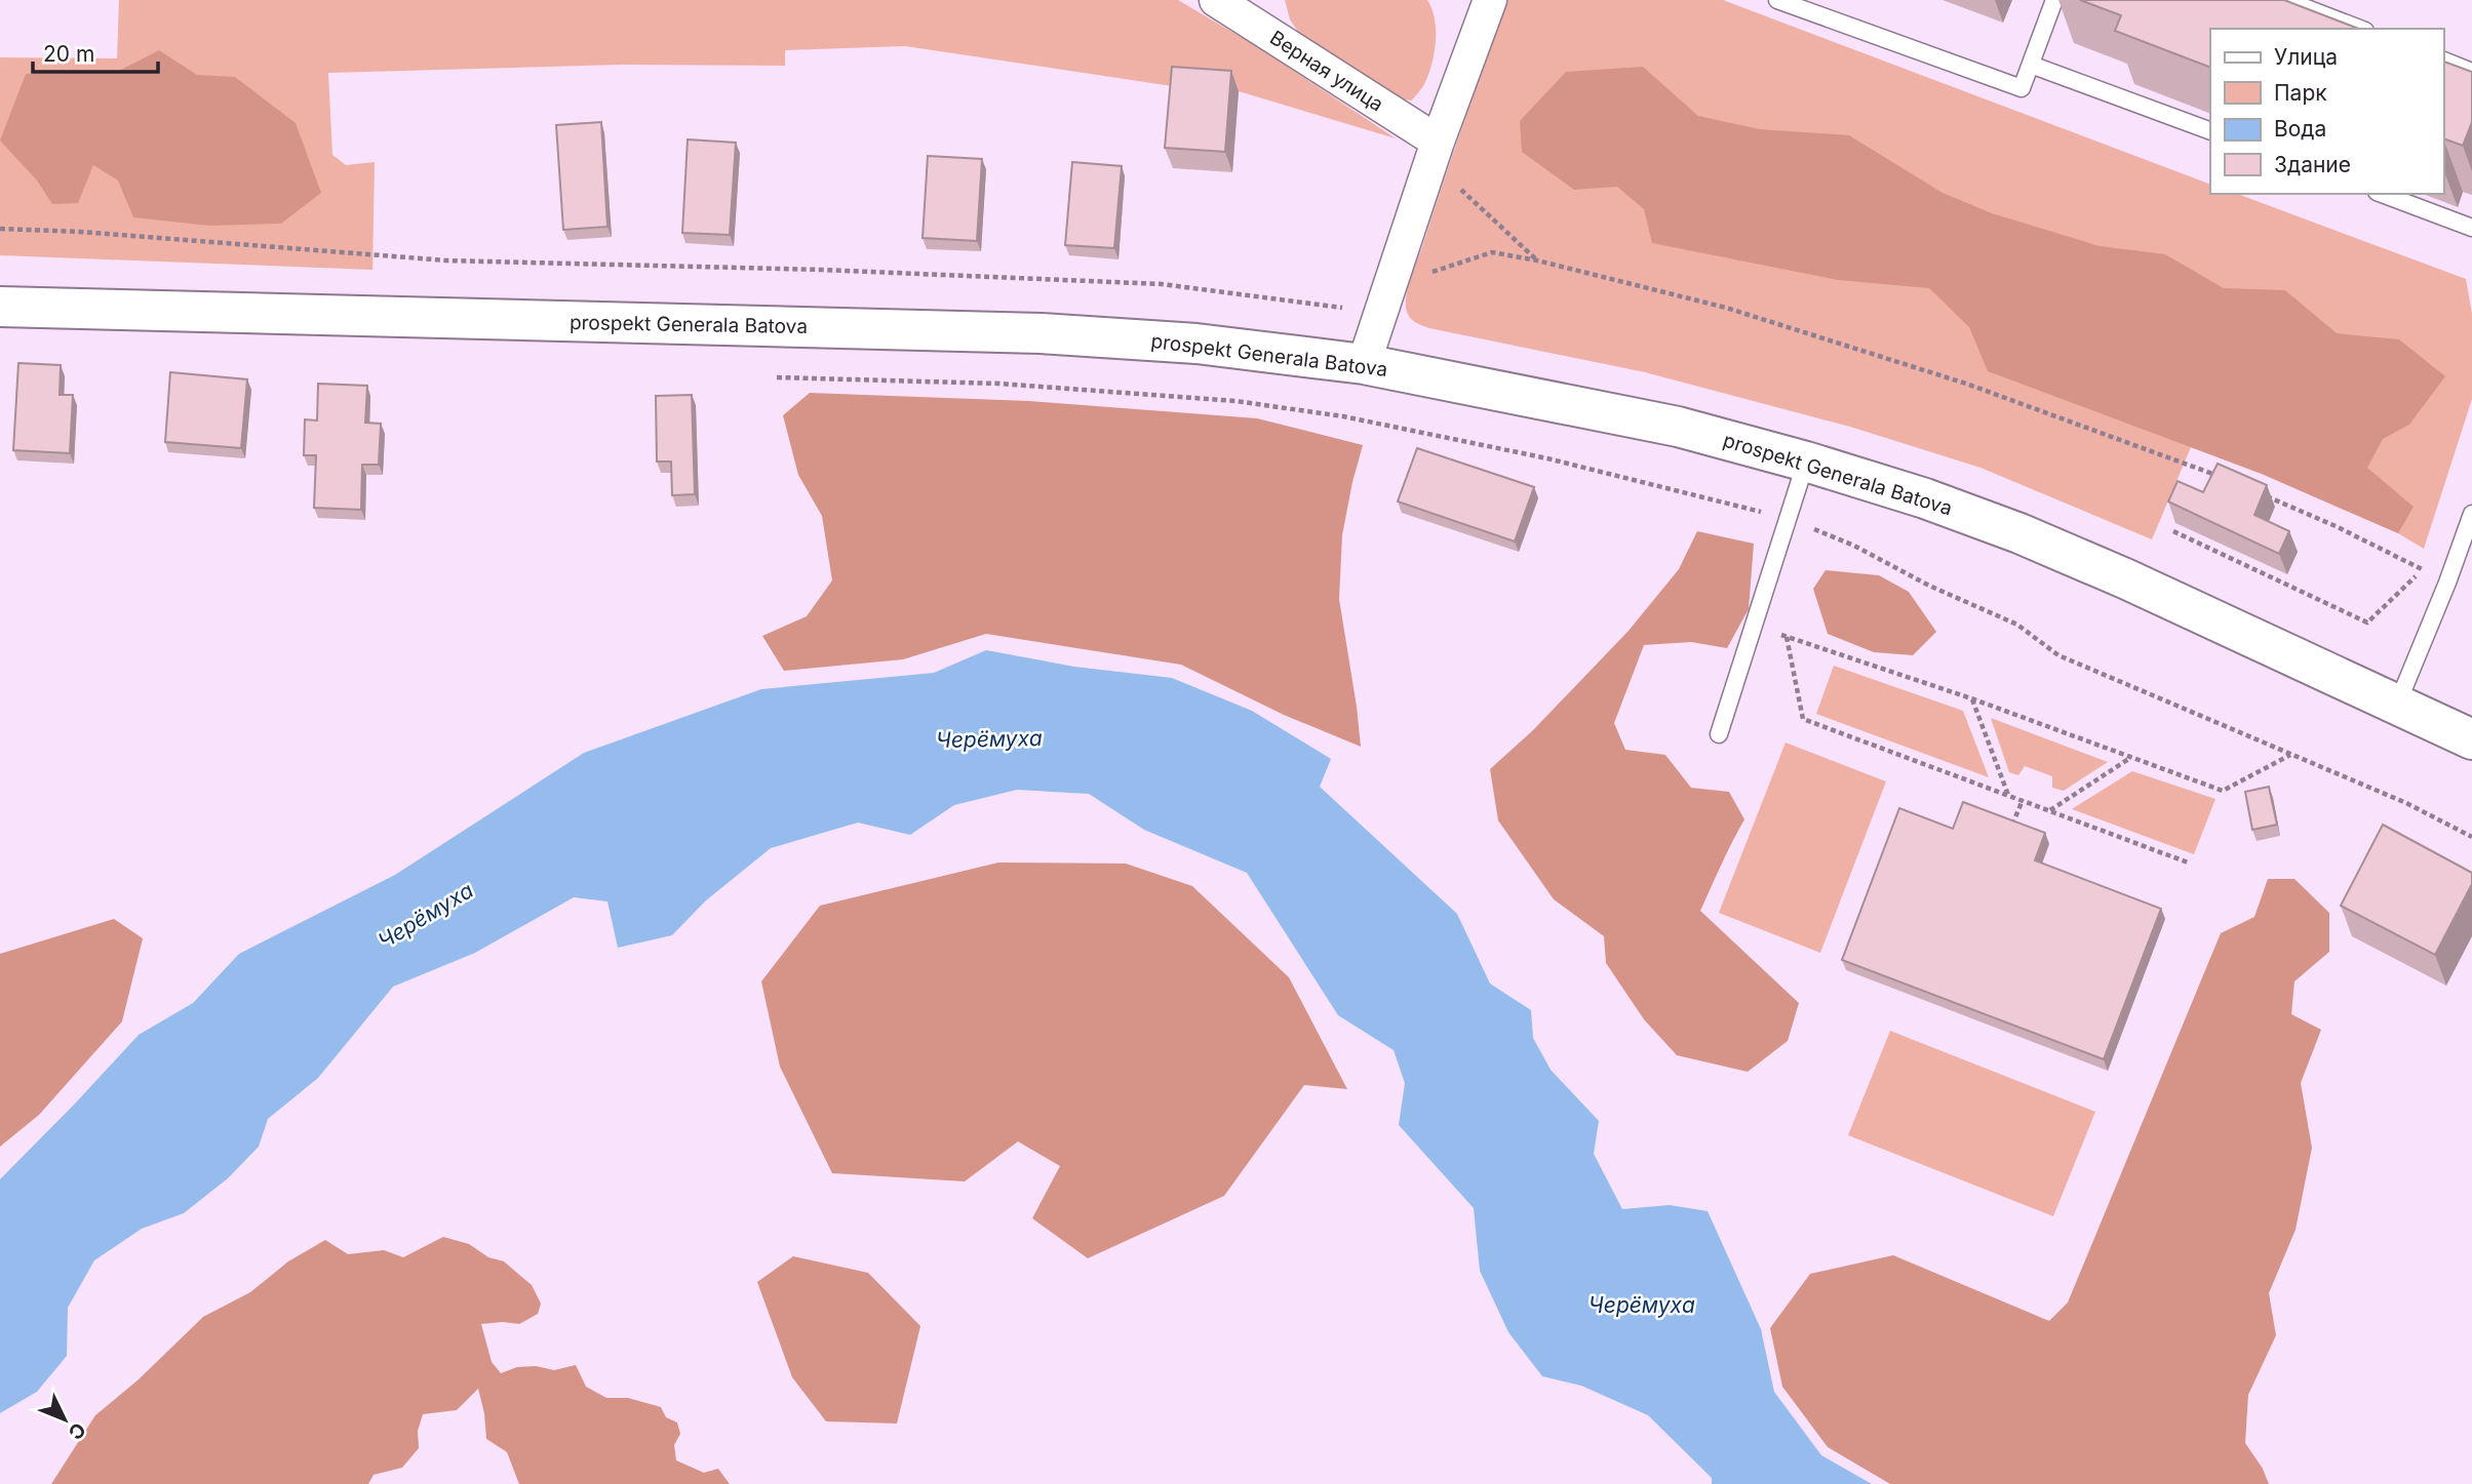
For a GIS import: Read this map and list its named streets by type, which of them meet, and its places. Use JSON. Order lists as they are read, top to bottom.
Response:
{
  "streets": {
    "main road": ["prospekt Generala Batova"],
    "street": ["Верная улица"]
  },
  "water": ["Черёмуха"],
  "legend": [
    "Улица",
    "Парк",
    "Вода",
    "Здание"
  ],
  "scale_bar": "20 m",
  "north": "bottom right"
}
